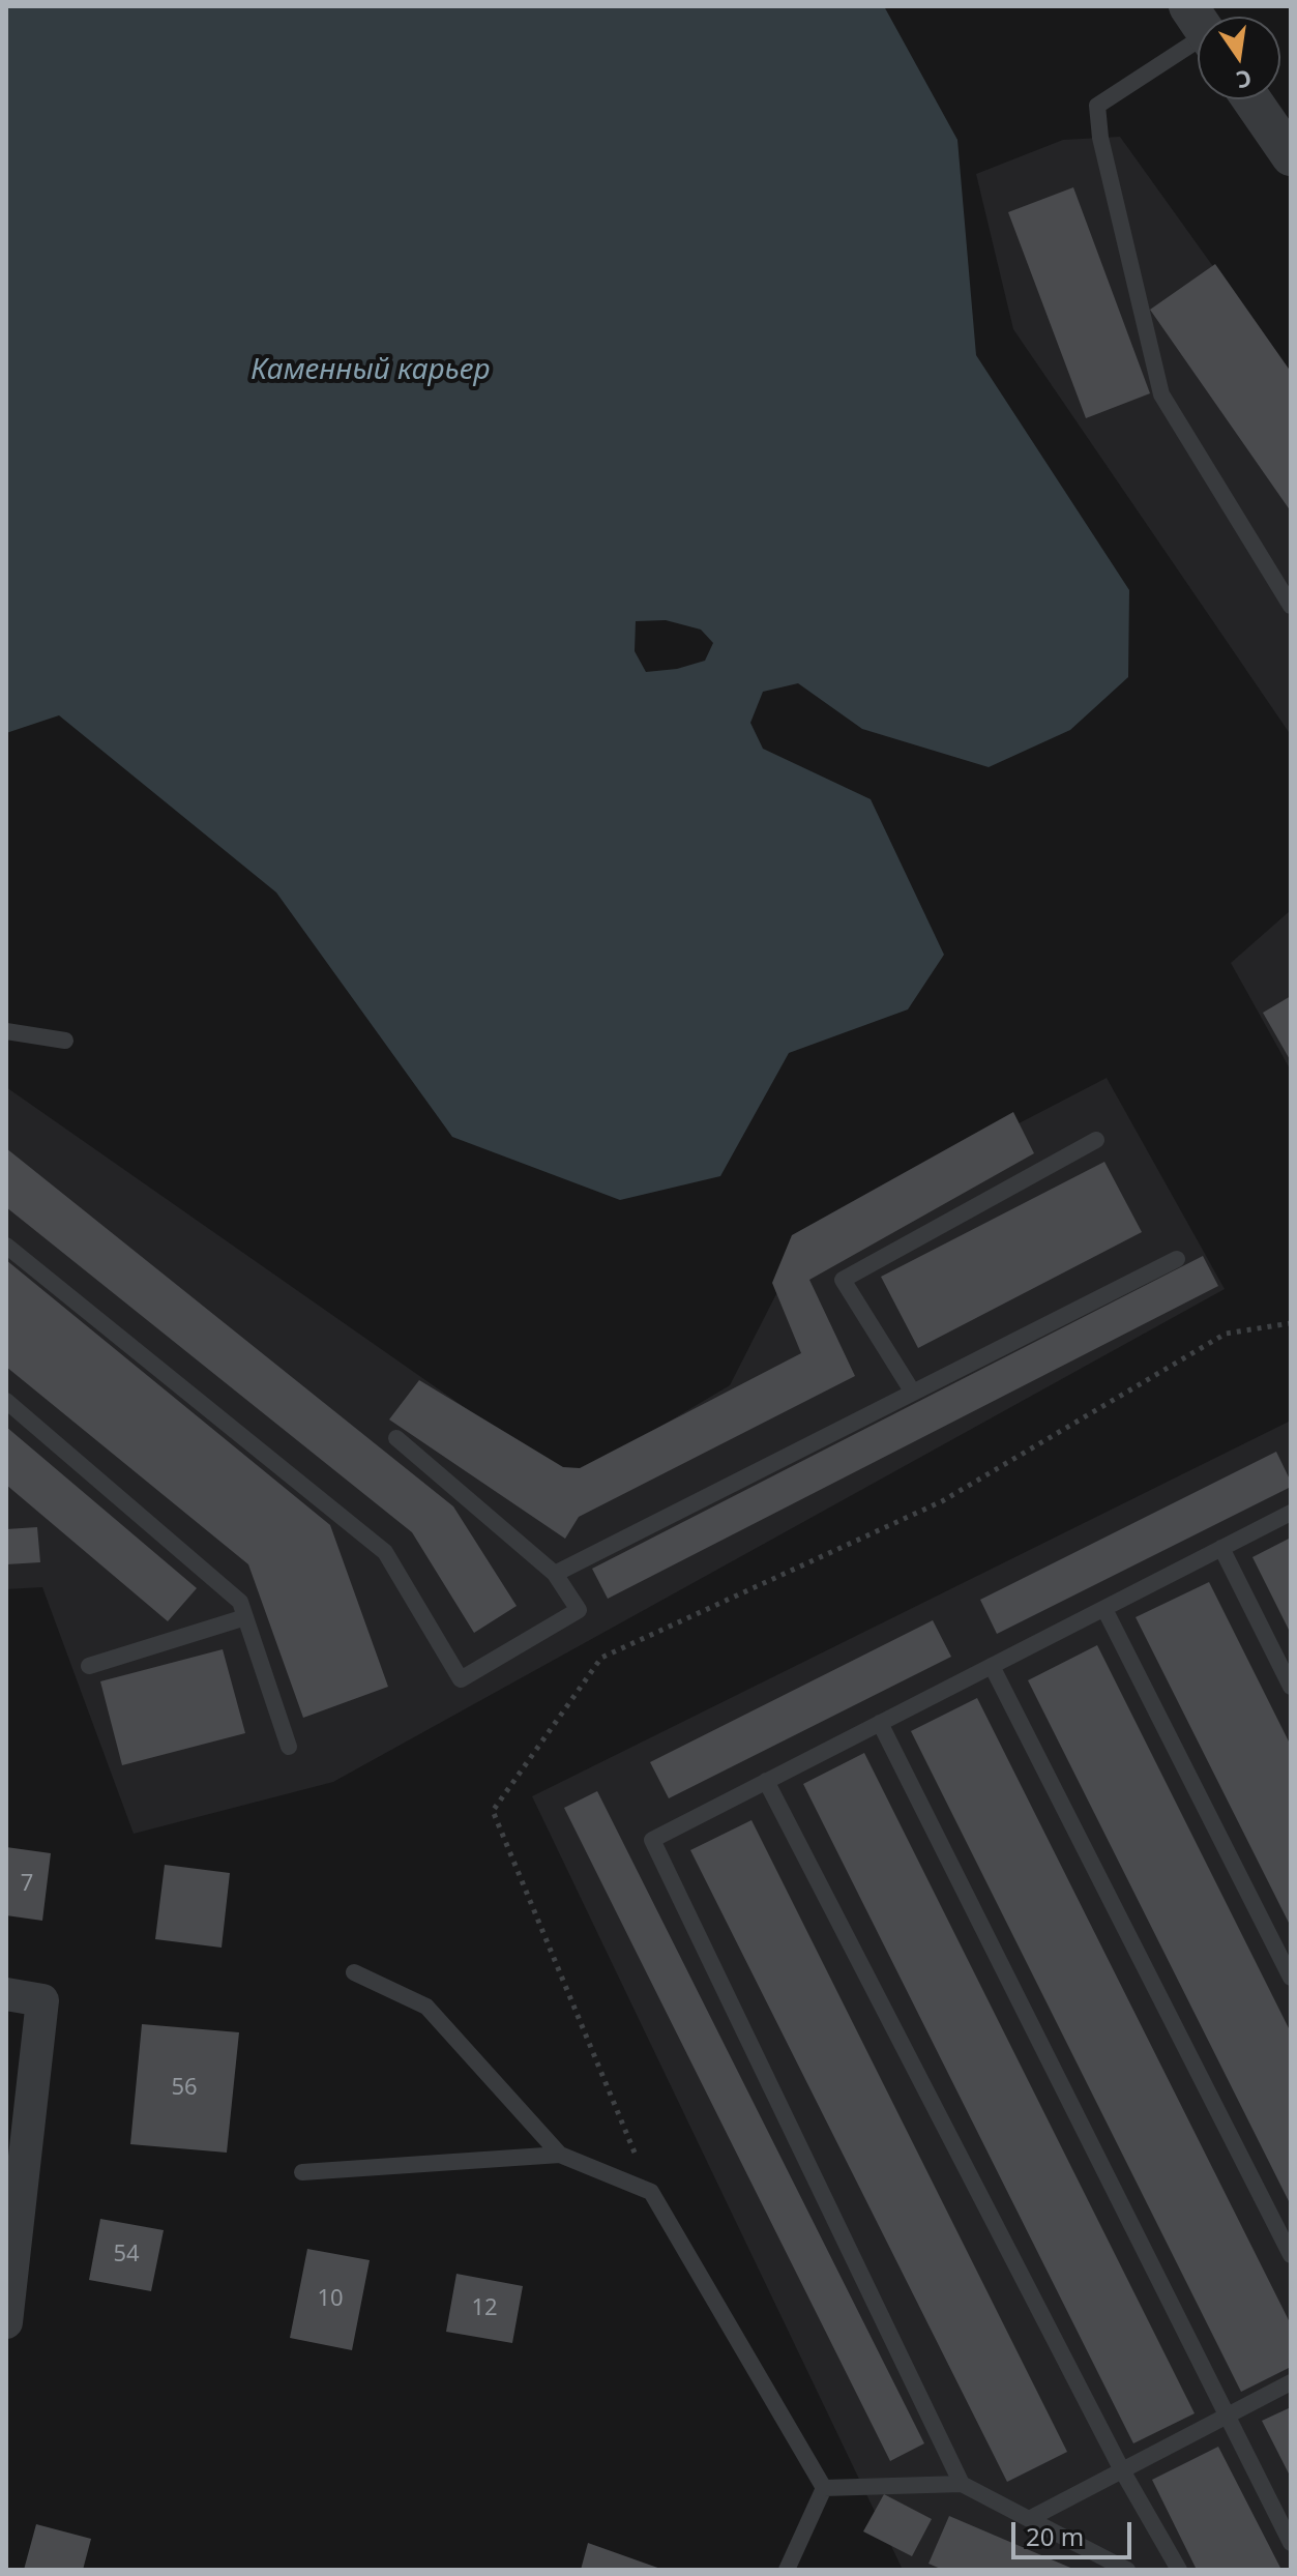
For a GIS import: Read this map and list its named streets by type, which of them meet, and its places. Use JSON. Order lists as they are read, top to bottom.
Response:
{
  "water": ["Каменный карьер"],
  "house_numbers": [
    "7",
    "56",
    "54",
    "10",
    "12"
  ],
  "scale_bar": "20 m",
  "north": "bottom"
}
